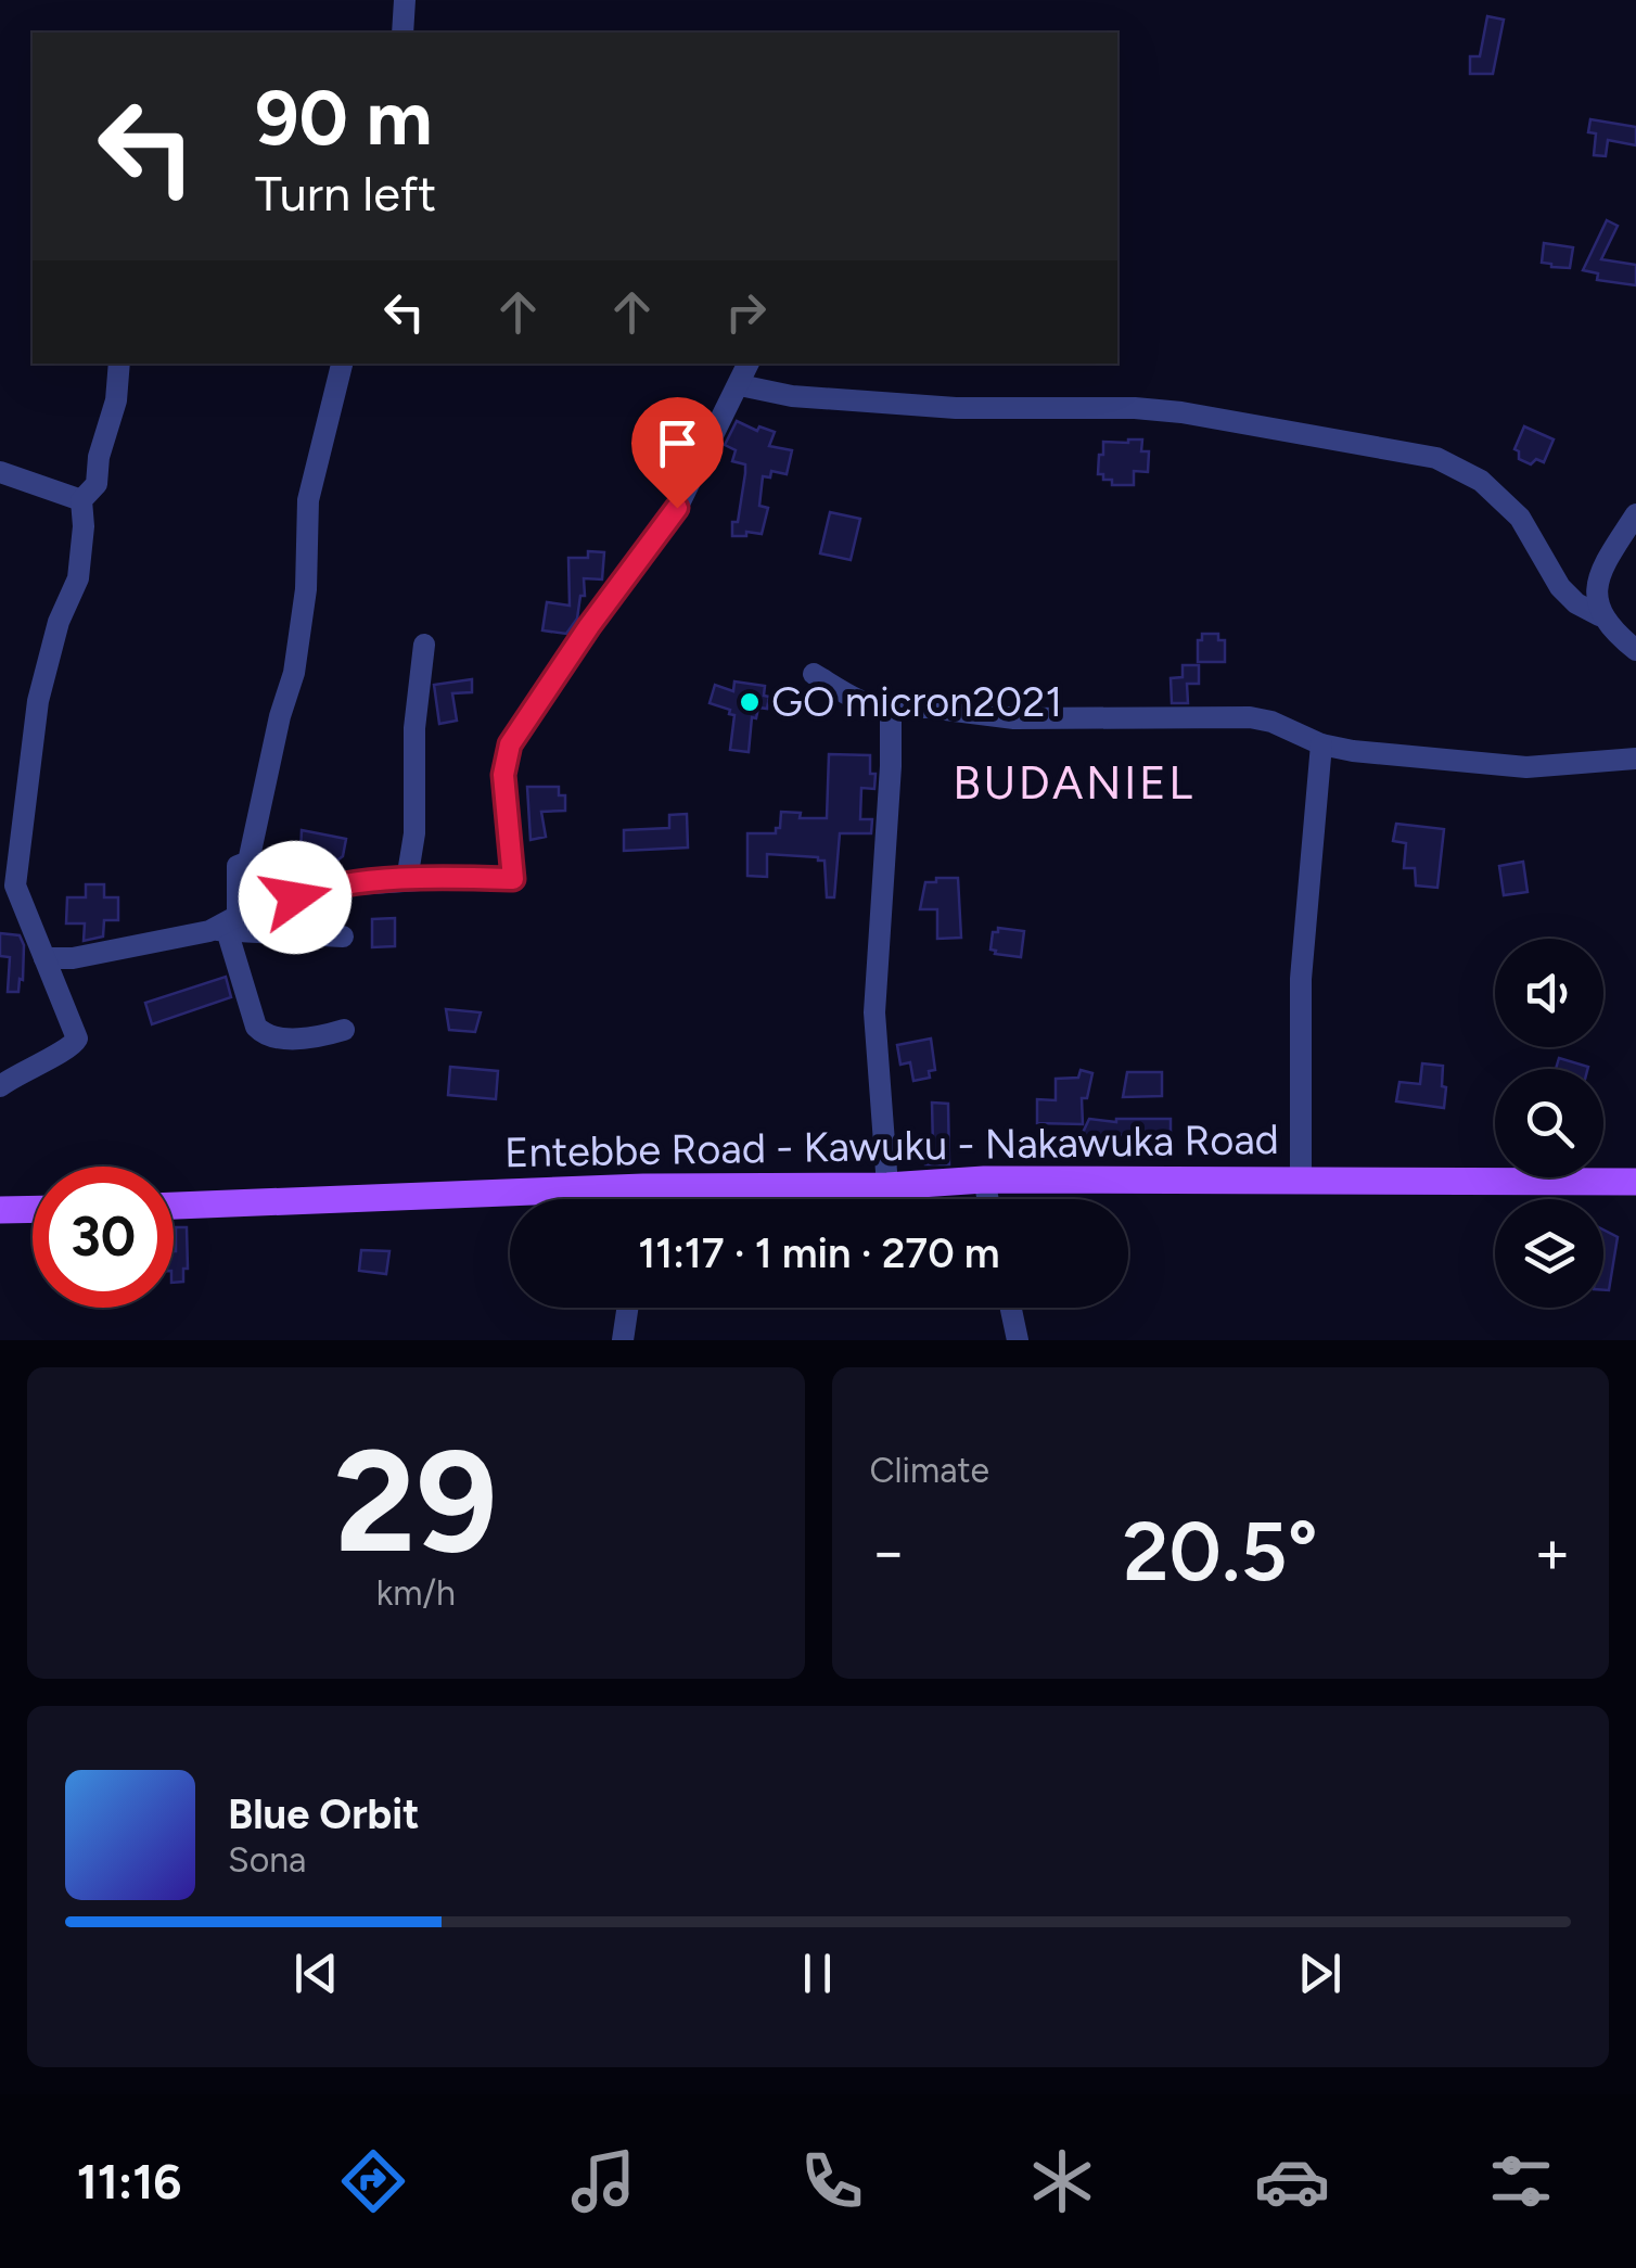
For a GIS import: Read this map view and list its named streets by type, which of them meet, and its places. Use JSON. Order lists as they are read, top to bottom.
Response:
{
  "streets": {
    "main road": ["Entebbe Road - Kawuku - Nakawuka Road"]
  },
  "districts": ["BUDANIEL"],
  "places": ["GO micron2021"],
  "page": {
    "turn": ["90 m", "Turn left"],
    "limit": "30",
    "trip": "11:17 · 1 min · 270 m",
    "tile": [
      ["29", "km/h"],
      "Climate"
    ],
    "heat": ["−", "20.5°", "+"],
    "song": ["Blue Orbit", "Sona"],
    "tabs": "11:16"
  }
}
